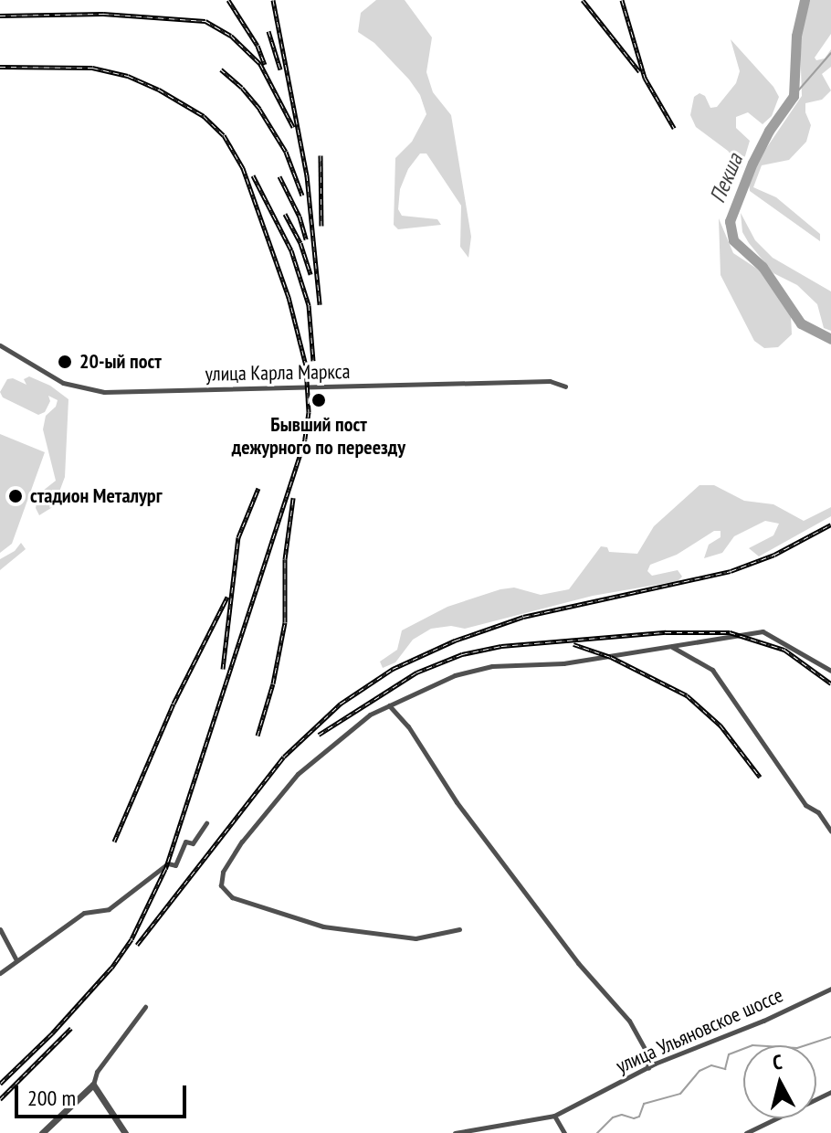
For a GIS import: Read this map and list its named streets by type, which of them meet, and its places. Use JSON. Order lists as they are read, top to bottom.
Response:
{
  "streets": {
    "street": ["улица Карла Маркса", "улица Ульяновское шоссе"]
  },
  "water": ["Пекша"],
  "places": ["20-ый пост", "Бывший пост дежурного по переезду", "стадион Металург"],
  "scale_bar": "200 m",
  "north": "top"
}
